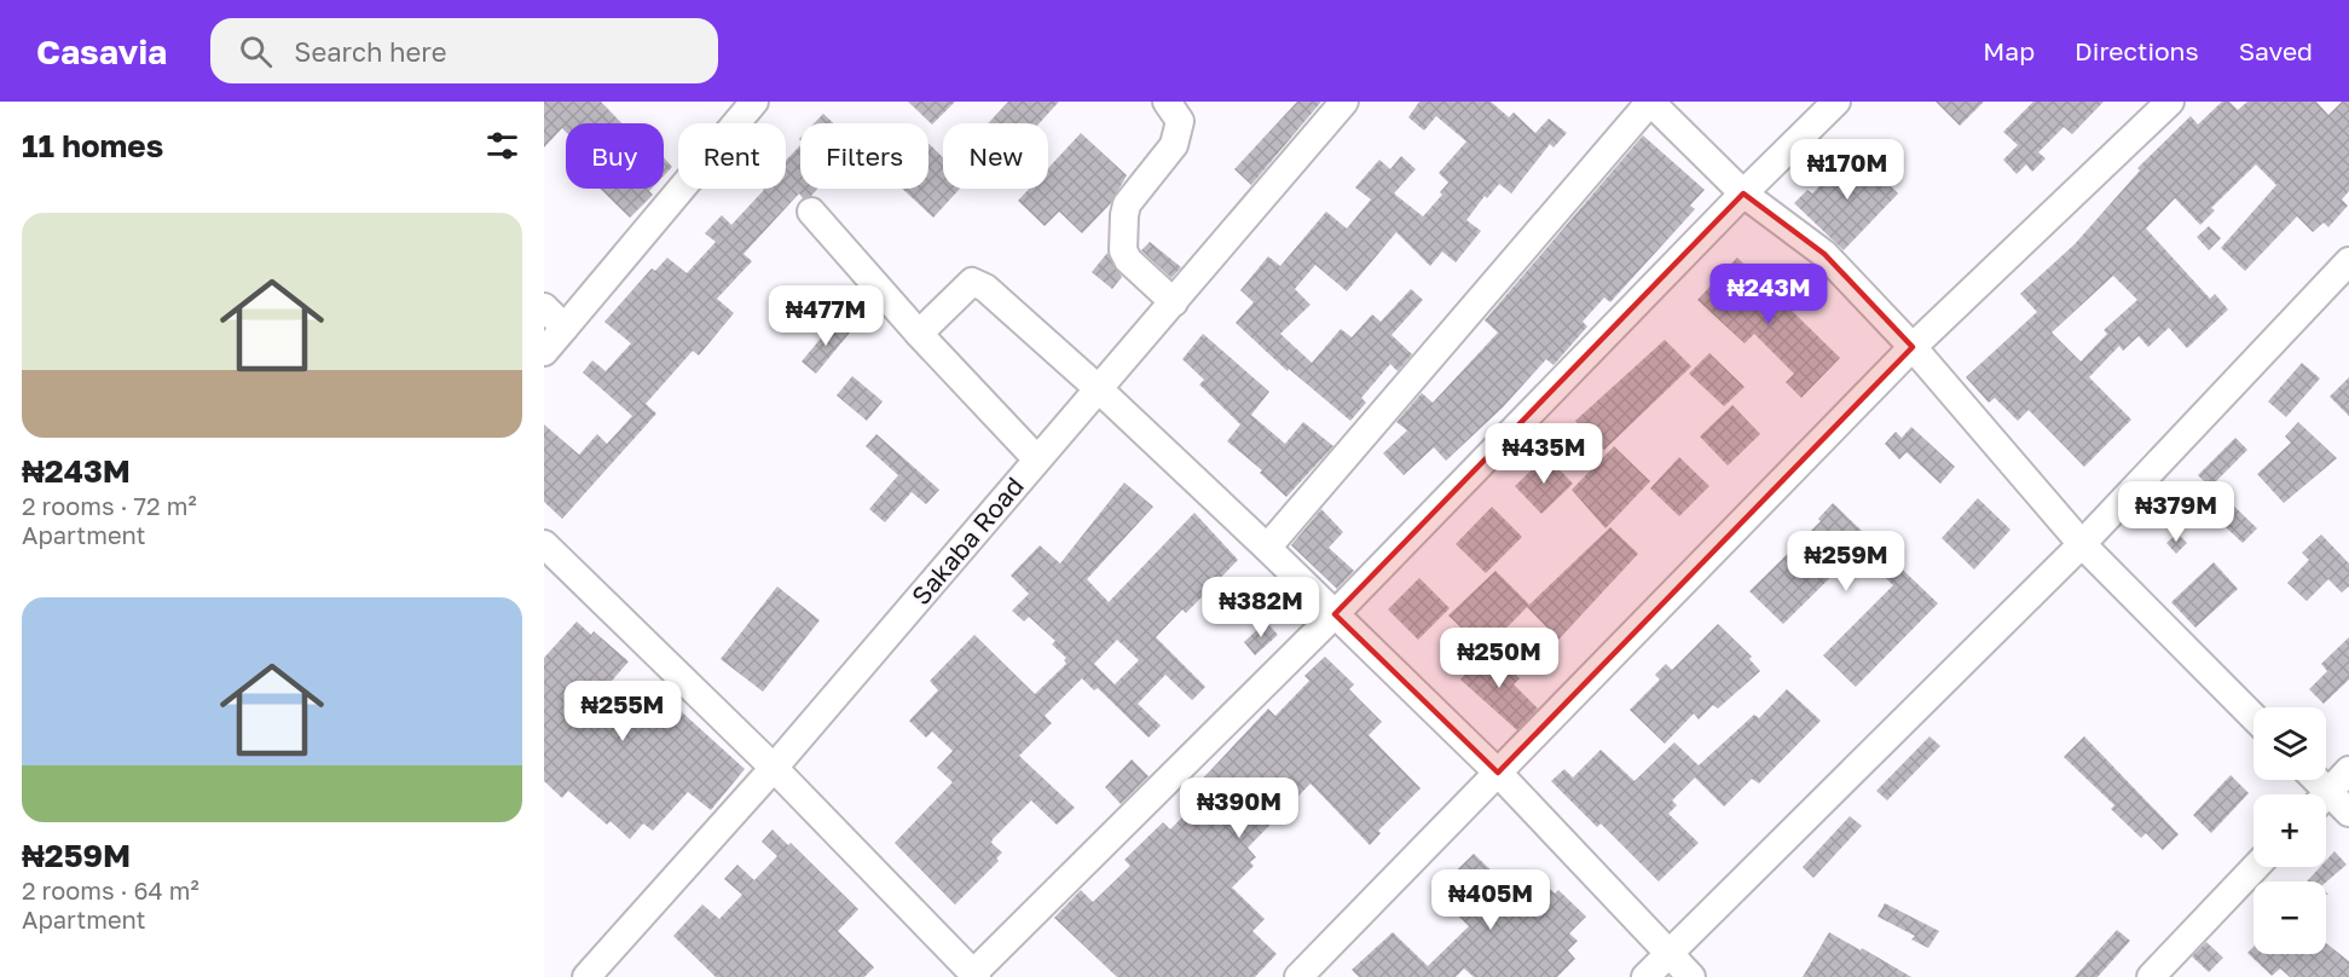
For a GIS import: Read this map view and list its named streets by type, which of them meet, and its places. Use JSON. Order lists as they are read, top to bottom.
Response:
{
  "streets": {
    "street": ["Sakaba Road"]
  },
  "page": {
    "header": "Casavia",
    "search": "Search here",
    "nav": ["Map", "Directions", "Saved"],
    "heading": "11 homes",
    "chip": [
      "Buy",
      "Rent",
      "Filters",
      "New"
    ],
    "price": [
      "₦170M",
      "₦243M",
      "₦477M",
      "₦435M",
      "₦379M",
      "₦259M",
      "₦382M",
      "₦250M",
      "₦255M",
      "₦390M",
      "₦405M"
    ],
    "list": [
      {
        "name": "₦243M",
        "note": "2 rooms · 72 m² · Apartment"
      },
      {
        "name": "₦259M",
        "note": "2 rooms · 64 m² · Apartment"
      }
    ],
    "map_buttons": ["+", "−"]
  }
}
